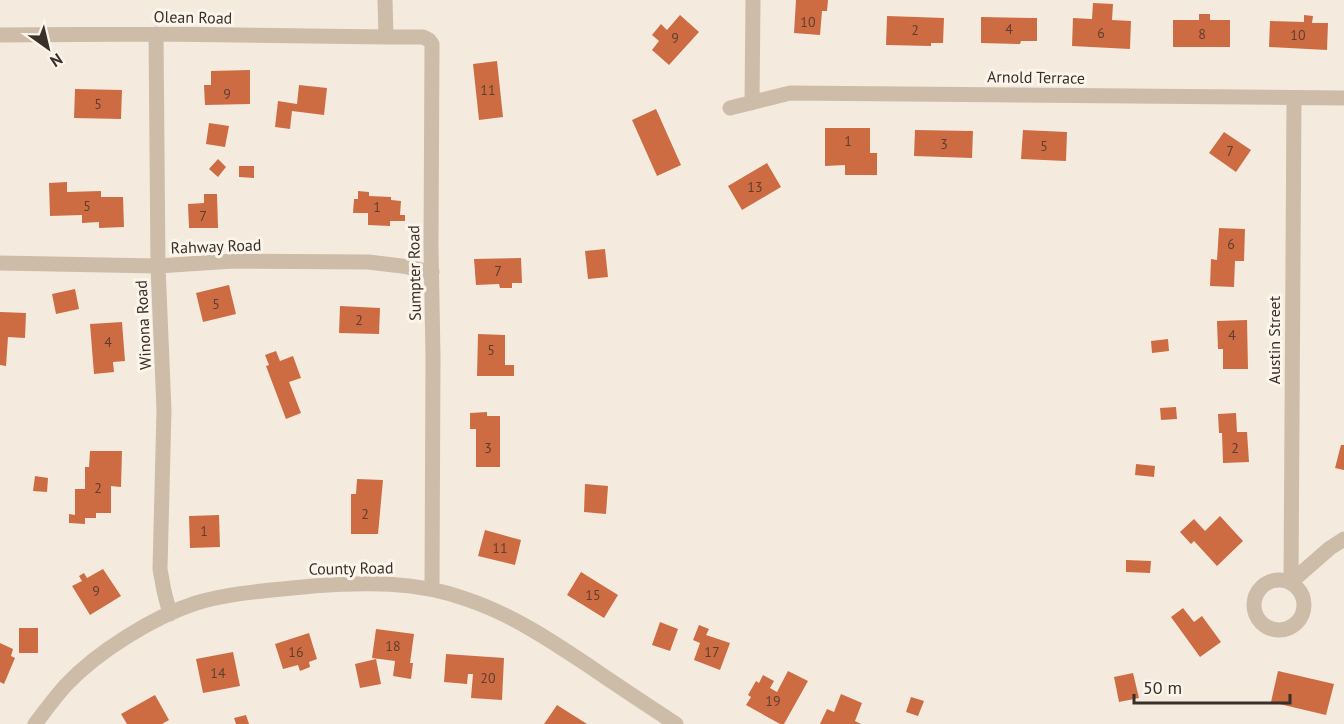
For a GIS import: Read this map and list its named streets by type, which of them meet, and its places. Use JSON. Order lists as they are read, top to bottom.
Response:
{
  "streets": {
    "street": [
      "Olean Road",
      "Arnold Terrace",
      "Rahway Road",
      "Sumpter Road",
      "Winona Road",
      "Austin Street",
      "County Road"
    ]
  },
  "crossings": [
    ["Olean Road", "Sumpter Road"],
    ["Olean Road", "Winona Road"],
    ["Arnold Terrace", "Austin Street"],
    ["Rahway Road", "Sumpter Road"],
    ["Rahway Road", "Winona Road"],
    ["Sumpter Road", "County Road"],
    ["Winona Road", "County Road"]
  ],
  "house_numbers": [
    "10",
    "4",
    "2",
    "6",
    "8",
    "10",
    "9",
    "11",
    "9",
    "5",
    "1",
    "3",
    "5",
    "7",
    "13",
    "5",
    "1",
    "7",
    "6",
    "7",
    "5",
    "2",
    "4",
    "4",
    "5",
    "3",
    "2",
    "2",
    "2",
    "1",
    "11",
    "9",
    "15",
    "18",
    "16",
    "17",
    "14",
    "20",
    "19"
  ],
  "scale_bar": "50 m",
  "north": "bottom right"
}
